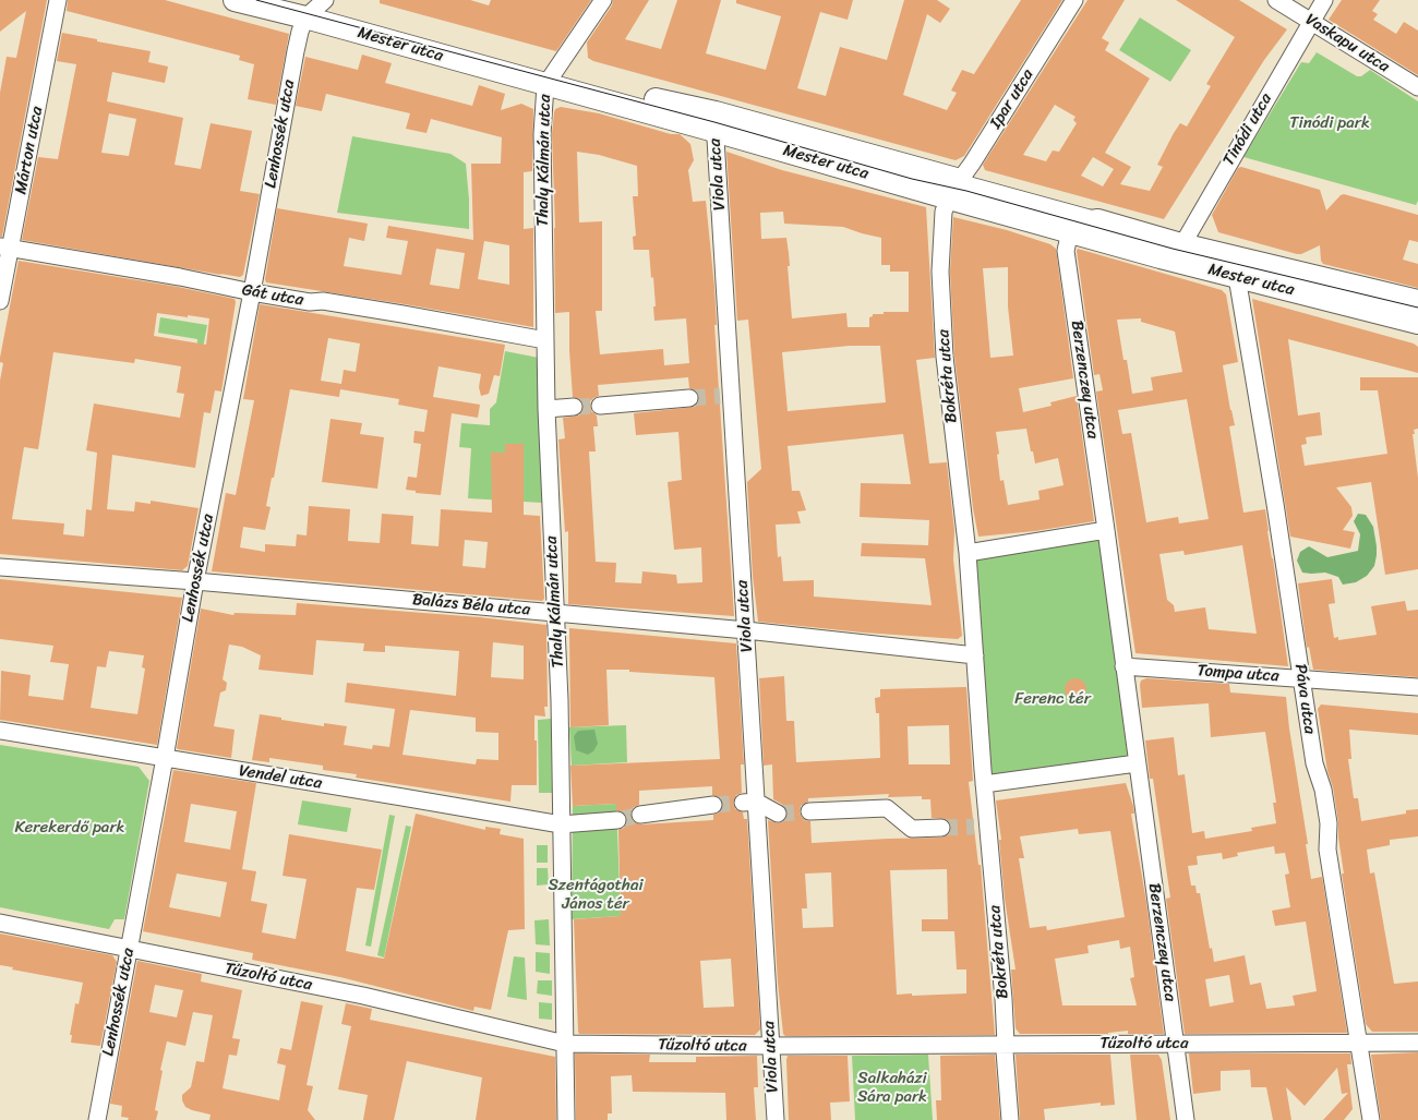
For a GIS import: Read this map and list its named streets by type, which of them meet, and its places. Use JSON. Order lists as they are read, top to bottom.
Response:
{
  "streets": {
    "street": [
      "Vaskapu utca",
      "Mester utca",
      "Ipar utca",
      "Tinódi utca",
      "Lenhossék utca",
      "Márton utca",
      "Thaly Kálmán utca",
      "Viola utca",
      "Gát utca",
      "Bokréta utca",
      "Berzenczey utca",
      "Balázs Béla utca",
      "Tompa utca",
      "Páva utca",
      "Vendel utca",
      "Tűzoltó utca"
    ]
  },
  "crossings": [
    ["Vaskapu utca", "Tinódi utca"],
    ["Mester utca", "Ipar utca"],
    ["Mester utca", "Tinódi utca"],
    ["Mester utca", "Lenhossék utca"],
    ["Mester utca", "Thaly Kálmán utca"],
    ["Mester utca", "Viola utca"],
    ["Mester utca", "Bokréta utca"],
    ["Mester utca", "Berzenczey utca"],
    ["Mester utca", "Páva utca"],
    ["Ipar utca", "Bokréta utca"],
    ["Lenhossék utca", "Gát utca"],
    ["Lenhossék utca", "Balázs Béla utca"],
    ["Lenhossék utca", "Vendel utca"],
    ["Lenhossék utca", "Tűzoltó utca"],
    ["Márton utca", "Gát utca"],
    ["Thaly Kálmán utca", "Gát utca"],
    ["Thaly Kálmán utca", "Balázs Béla utca"],
    ["Thaly Kálmán utca", "Vendel utca"],
    ["Thaly Kálmán utca", "Tűzoltó utca"],
    ["Viola utca", "Balázs Béla utca"],
    ["Viola utca", "Tűzoltó utca"],
    ["Bokréta utca", "Tűzoltó utca"],
    ["Berzenczey utca", "Tűzoltó utca"],
    ["Tompa utca", "Páva utca"],
    ["Páva utca", "Tűzoltó utca"]
  ],
  "parks": [
    "Tinódi park",
    "Ferenc tér",
    "Kerekerdő park",
    "Szentágothai János tér",
    "Salkaházi Sára park"
  ]
}
